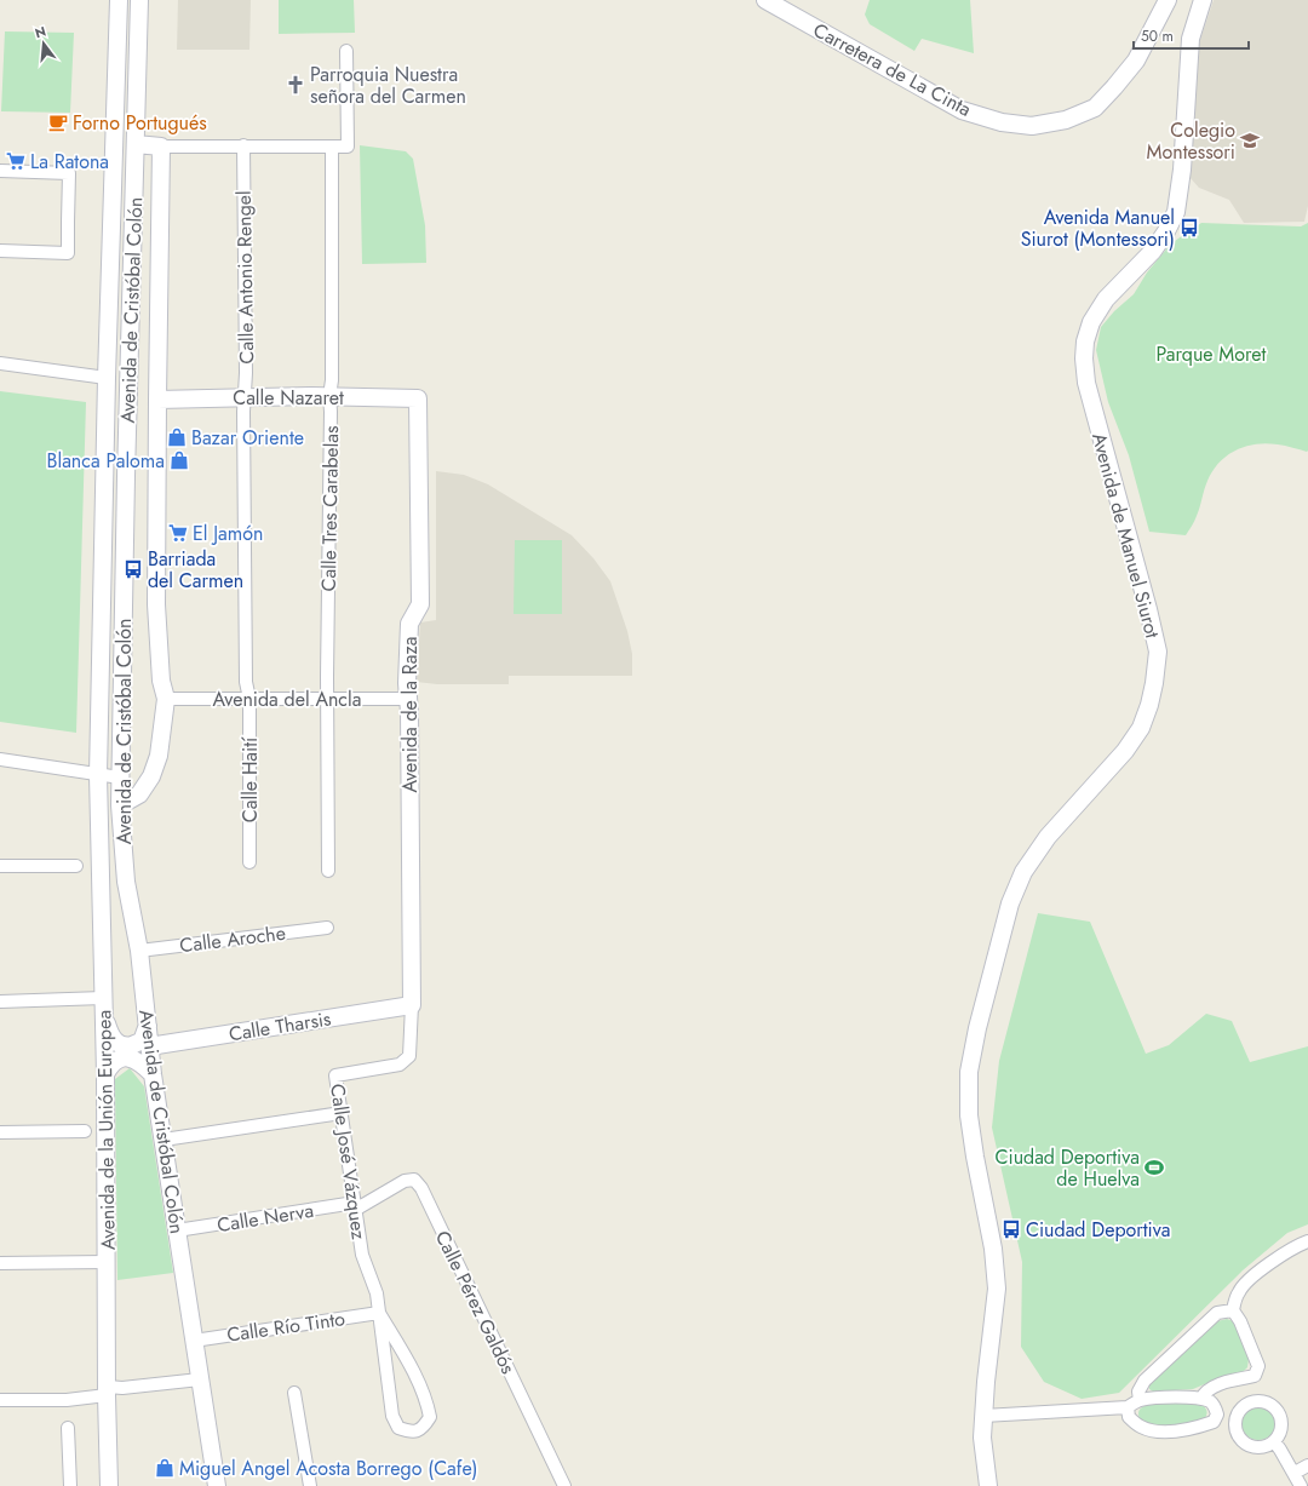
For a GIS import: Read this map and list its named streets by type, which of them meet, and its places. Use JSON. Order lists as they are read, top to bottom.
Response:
{
  "streets": {
    "main road": [
      "Carretera de La Cinta",
      "Avenida de Cristóbal Colón",
      "Calle Nazaret",
      "Avenida de Manuel Siurot",
      "Avenida de la Raza",
      "Calle Tharsis",
      "Avenida de la Unión Europea"
    ],
    "street": [
      "Calle Antonio Rengel",
      "Calle Tres Carabelas",
      "Avenida del Ancla",
      "Calle Haití",
      "Calle Aroche",
      "Calle José Vázquez",
      "Calle Nerva",
      "Calle Pérez Galdós",
      "Calle Río Tinto"
    ]
  },
  "crossings": [
    ["Calle Antonio Rengel", "Calle Nazaret"],
    ["Calle Antonio Rengel", "Avenida del Ancla"],
    ["Calle Antonio Rengel", "Calle Haití"],
    ["Avenida de Cristóbal Colón", "Calle Aroche"],
    ["Avenida de Cristóbal Colón", "Calle Tharsis"],
    ["Avenida de Cristóbal Colón", "Avenida de la Unión Europea"],
    ["Avenida de Cristóbal Colón", "Calle Nerva"],
    ["Avenida de Cristóbal Colón", "Calle Río Tinto"],
    ["Calle Nazaret", "Calle Tres Carabelas"],
    ["Calle Nazaret", "Avenida de la Raza"],
    ["Calle Tres Carabelas", "Avenida del Ancla"],
    ["Avenida del Ancla", "Avenida de la Raza"],
    ["Avenida del Ancla", "Calle Haití"],
    ["Avenida de la Raza", "Calle Tharsis"],
    ["Avenida de la Raza", "Calle José Vázquez"],
    ["Calle Tharsis", "Calle José Vázquez"],
    ["Calle José Vázquez", "Calle Nerva"],
    ["Calle José Vázquez", "Calle Pérez Galdós"],
    ["Calle José Vázquez", "Calle Río Tinto"],
    ["Calle Nerva", "Calle Pérez Galdós"]
  ],
  "parks": ["Parque Moret"],
  "places": {
    "church": ["Parroquia Nuestra señora del Carmen"],
    "cafe": ["Forno Portugués"],
    "school or university": ["Colegio Montessori"],
    "supermarket": ["La Ratona", "El Jamón"],
    "bus stop": ["Avenida Manuel Siurot (Montessori)", "Barriada del Carmen", "Ciudad Deportiva"],
    "shop": ["Bazar Oriente", "Blanca Paloma", "Miguel Angel Acosta Borrego (Cafe)"],
    "sports": ["Ciudad Deportiva de Huelva"]
  },
  "scale_bar": "50 m",
  "north": "top"
}
